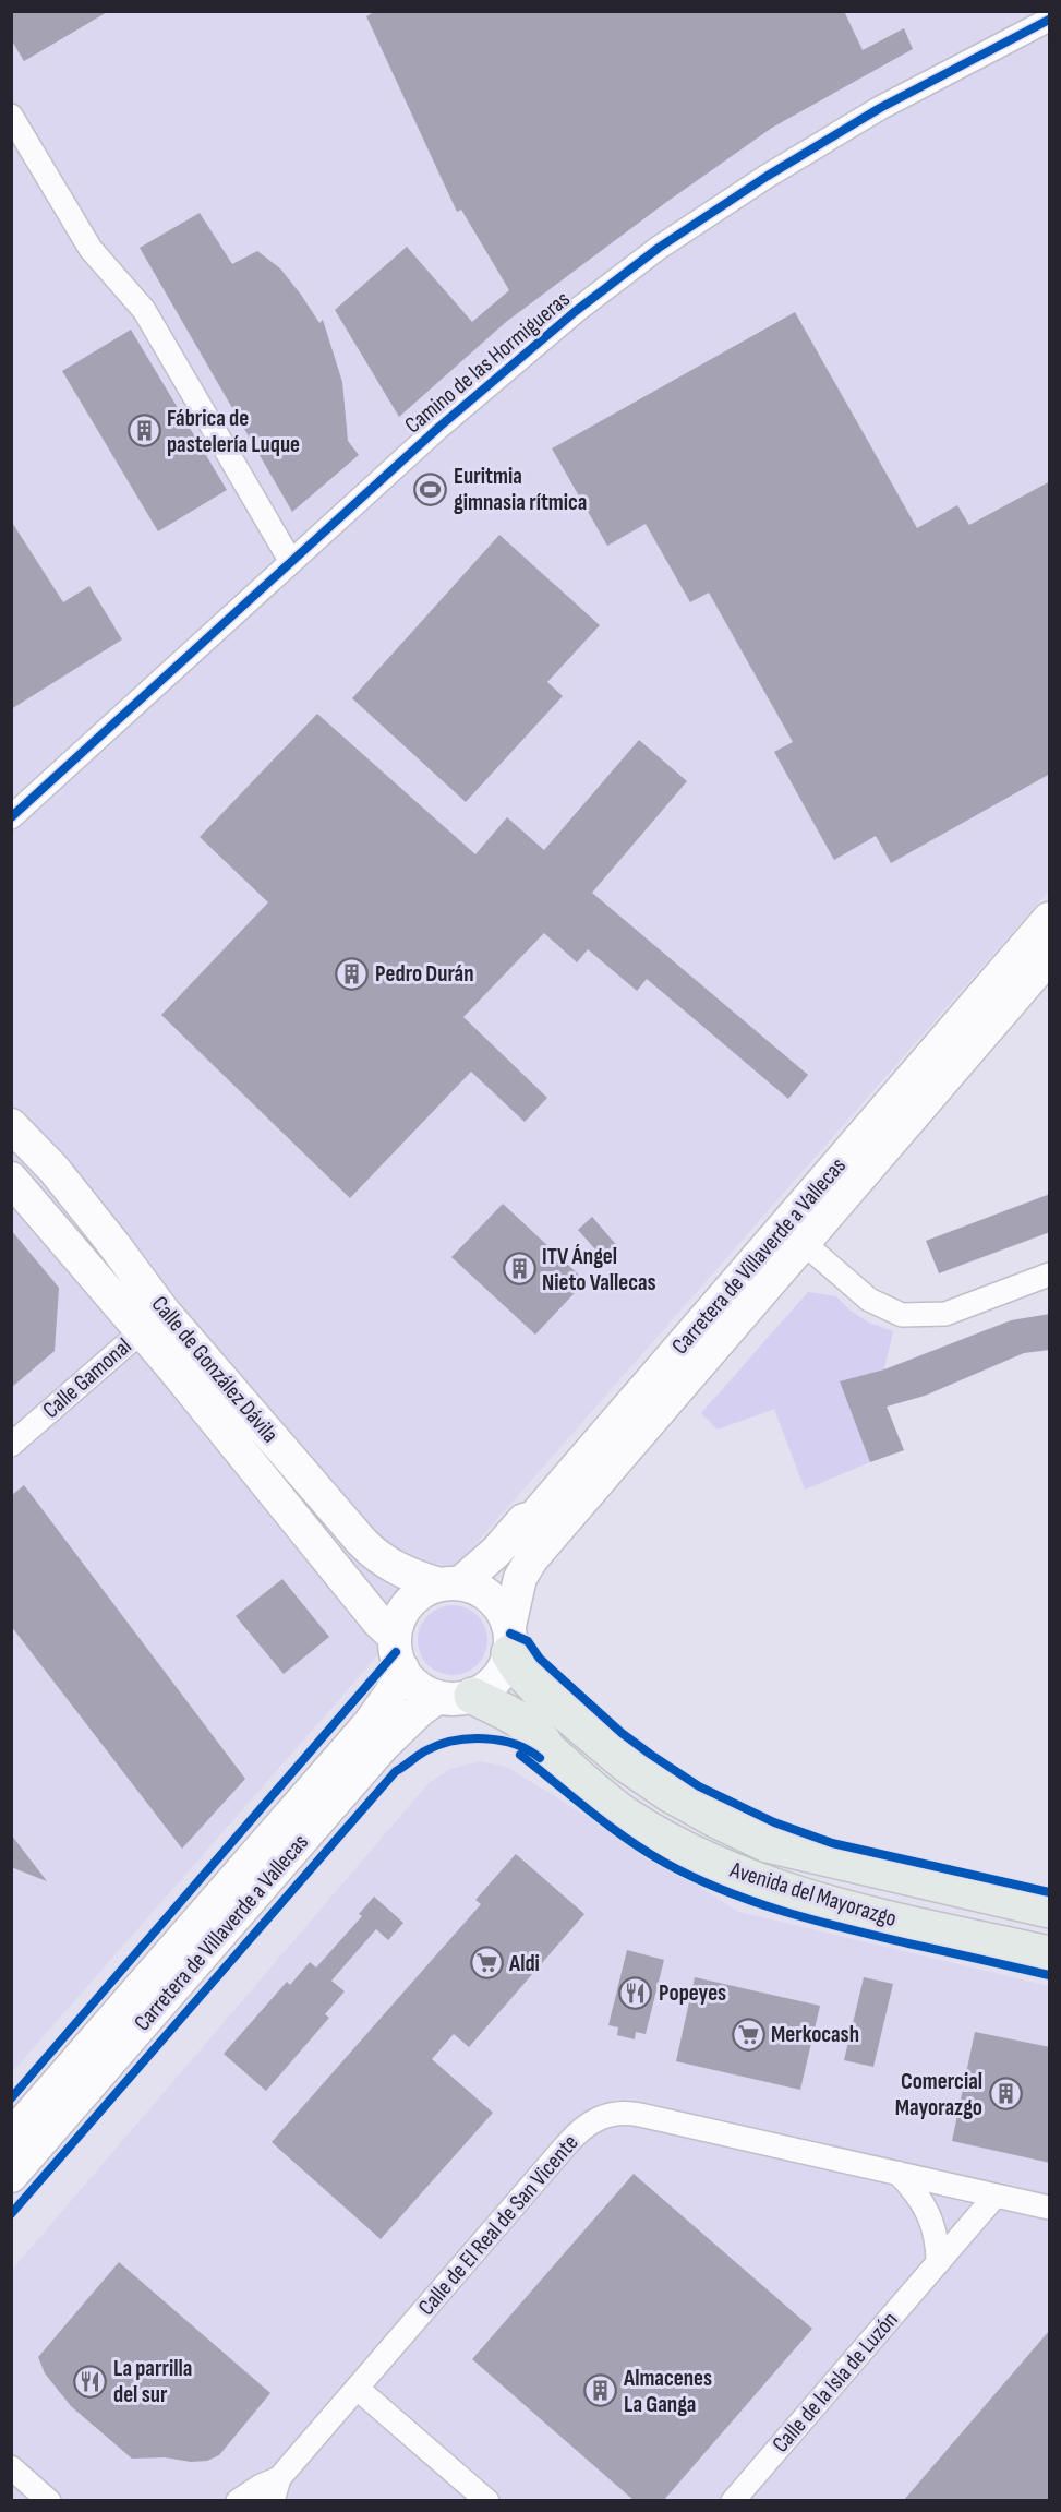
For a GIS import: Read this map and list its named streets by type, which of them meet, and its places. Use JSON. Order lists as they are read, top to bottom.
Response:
{
  "streets": {
    "main road": ["Carretera de Villaverde a Vallecas", "Calle de González Dávila", "Avenida del Mayorazgo"],
    "street": [
      "Camino de las Hormigueras",
      "Calle Gamonal",
      "Calle de El Real de San Vicente",
      "Calle de la Isla de Luzón"
    ]
  },
  "crossings": [
    ["Carretera de Villaverde a Vallecas", "Calle de González Dávila"],
    ["Carretera de Villaverde a Vallecas", "Avenida del Mayorazgo"],
    ["Calle de González Dávila", "Calle Gamonal"],
    ["Calle de González Dávila", "Avenida del Mayorazgo"],
    ["Calle de El Real de San Vicente", "Calle de la Isla de Luzón"]
  ],
  "places": {
    "building": [
      "Fábrica de pastelería Luque",
      "Pedro Durán",
      "ITV Ángel Nieto Vallecas",
      "Comercial Mayorazgo",
      "Almacenes La Ganga"
    ],
    "sports": ["Euritmia gimnasia rítmica"],
    "supermarket": ["Aldi", "Merkocash"],
    "restaurant": ["Popeyes", "La parrilla del sur"]
  }
}
